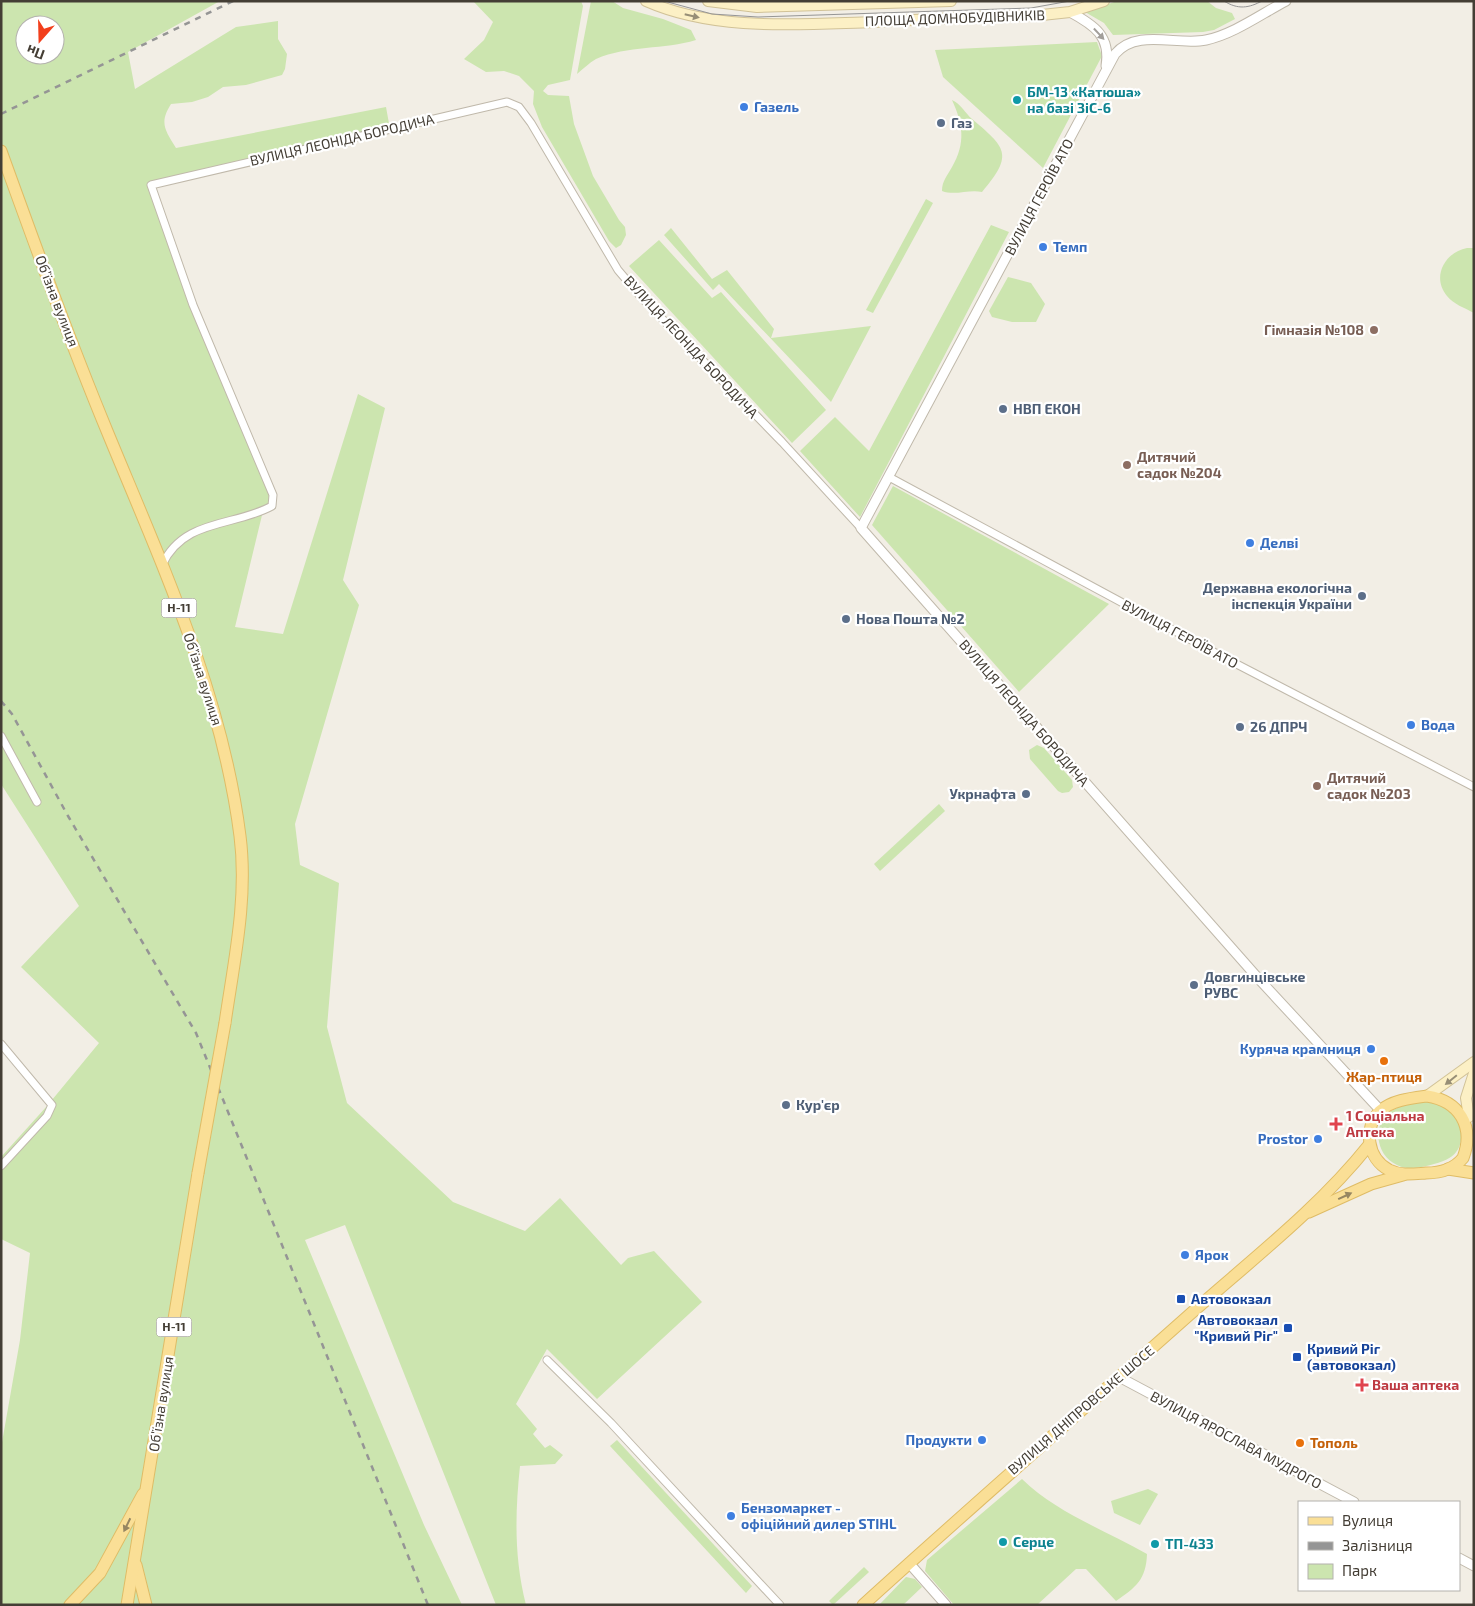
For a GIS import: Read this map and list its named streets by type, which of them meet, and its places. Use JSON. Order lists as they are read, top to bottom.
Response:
{
  "streets": {
    "main road": [
      "ПЛОЩА ДОМНОБУДІВНИКІВ",
      "Обʼїзна вулиця",
      "Н-11",
      "ВУЛИЦЯ ДНІПРОВСЬКЕ ШОСЕ"
    ],
    "street": ["ВУЛИЦЯ ЛЕОНІДА БОРОДИЧА", "ВУЛИЦЯ ГЕРОЇВ АТО", "ВУЛИЦЯ ЯРОСЛАВА МУДРОГО"]
  },
  "crossings": [
    ["ВУЛИЦЯ ЛЕОНІДА БОРОДИЧА", "ВУЛИЦЯ ГЕРОЇВ АТО"],
    ["ВУЛИЦЯ ЛЕОНІДА БОРОДИЧА", "Обʼїзна вулиця"],
    ["Обʼїзна вулиця", "Н-11"],
    ["ВУЛИЦЯ ДНІПРОВСЬКЕ ШОСЕ", "ВУЛИЦЯ ЯРОСЛАВА МУДРОГО"]
  ],
  "places": {
    "other": [
      "БМ-13 «Катюша» на базі ЗіС-6",
      "Газель",
      "Газ",
      "Темп",
      "Гімназія №108",
      "НВП ЕКОН",
      "Дитячий садок №204",
      "Делві",
      "Державна екологічна інспекція України",
      "Нова Пошта №2",
      "Вода",
      "26 ДПРЧ",
      "Дитячий садок №203",
      "Укрнафта",
      "Довгинцівське РУВС",
      "Куряча крамниця",
      "Жар-птиця",
      "Кур'єр",
      "Prostor",
      "Ярок",
      "Продукти",
      "Тополь",
      "Бензомаркет - офіційний дилер STIHL",
      "Серце",
      "ТП-433"
    ],
    "health": ["1 Соціальна Аптека", "Ваша аптека"],
    "transit": ["Автовокзал", "Автовокзал \"Кривий Ріг\"", "Кривий Ріг (автовокзал)"]
  },
  "legend": ["Вулиця", "Залізниця", "Парк"],
  "north": "bottom"
}
